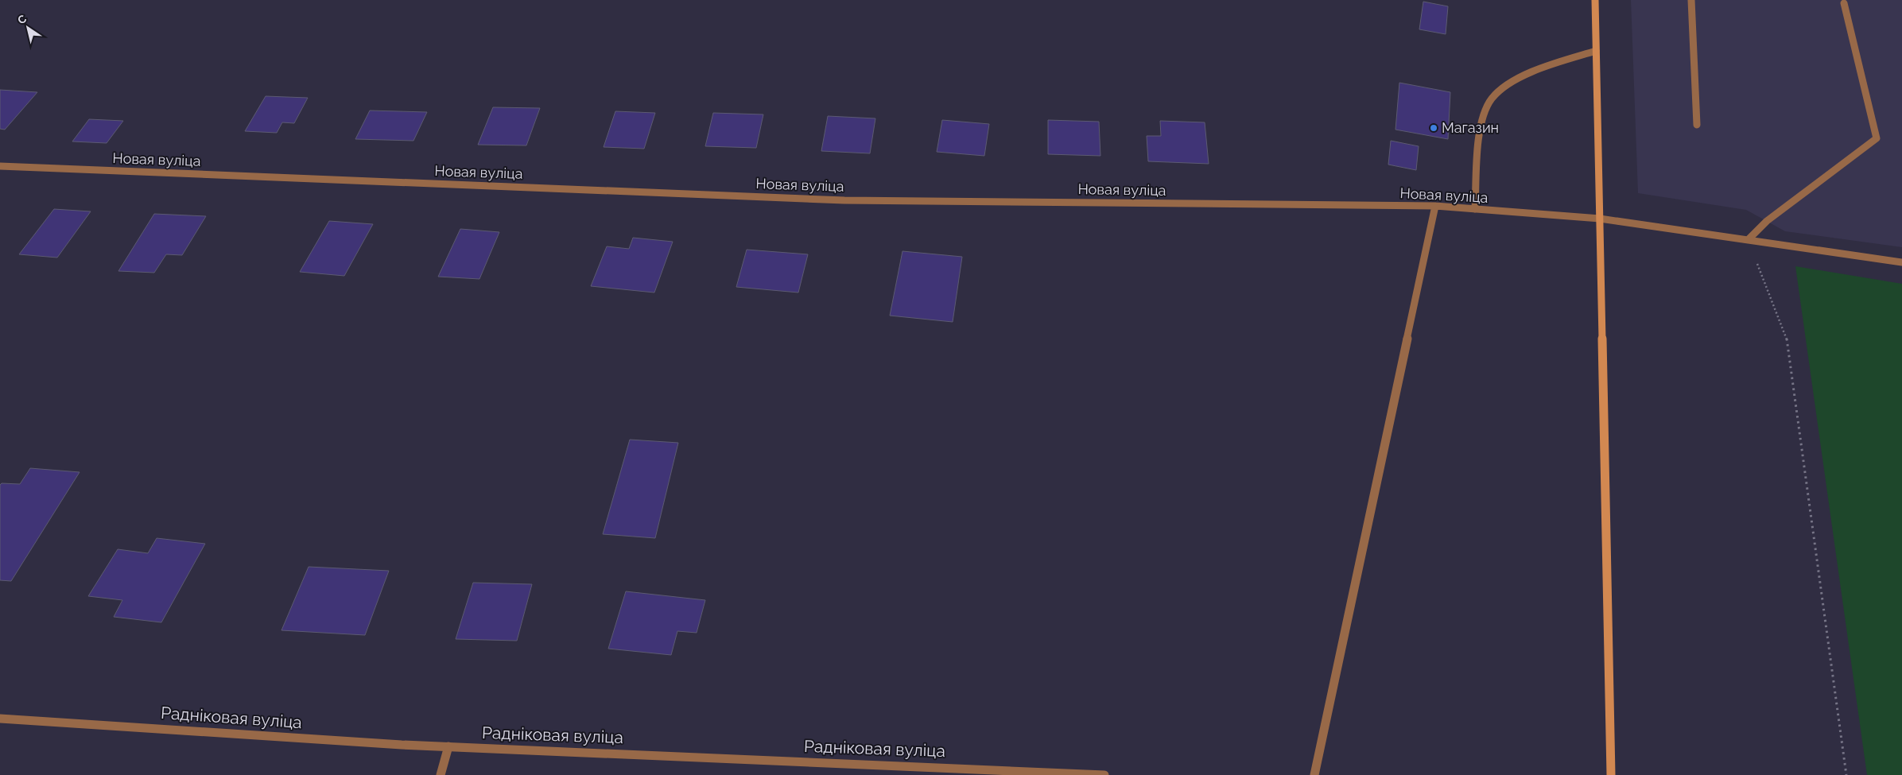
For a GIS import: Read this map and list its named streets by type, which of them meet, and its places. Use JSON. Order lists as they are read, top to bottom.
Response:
{
  "streets": {
    "street": ["Новая вуліца", "Радніковая вуліца"]
  },
  "places": ["Магазин"],
  "north": "top left"
}
